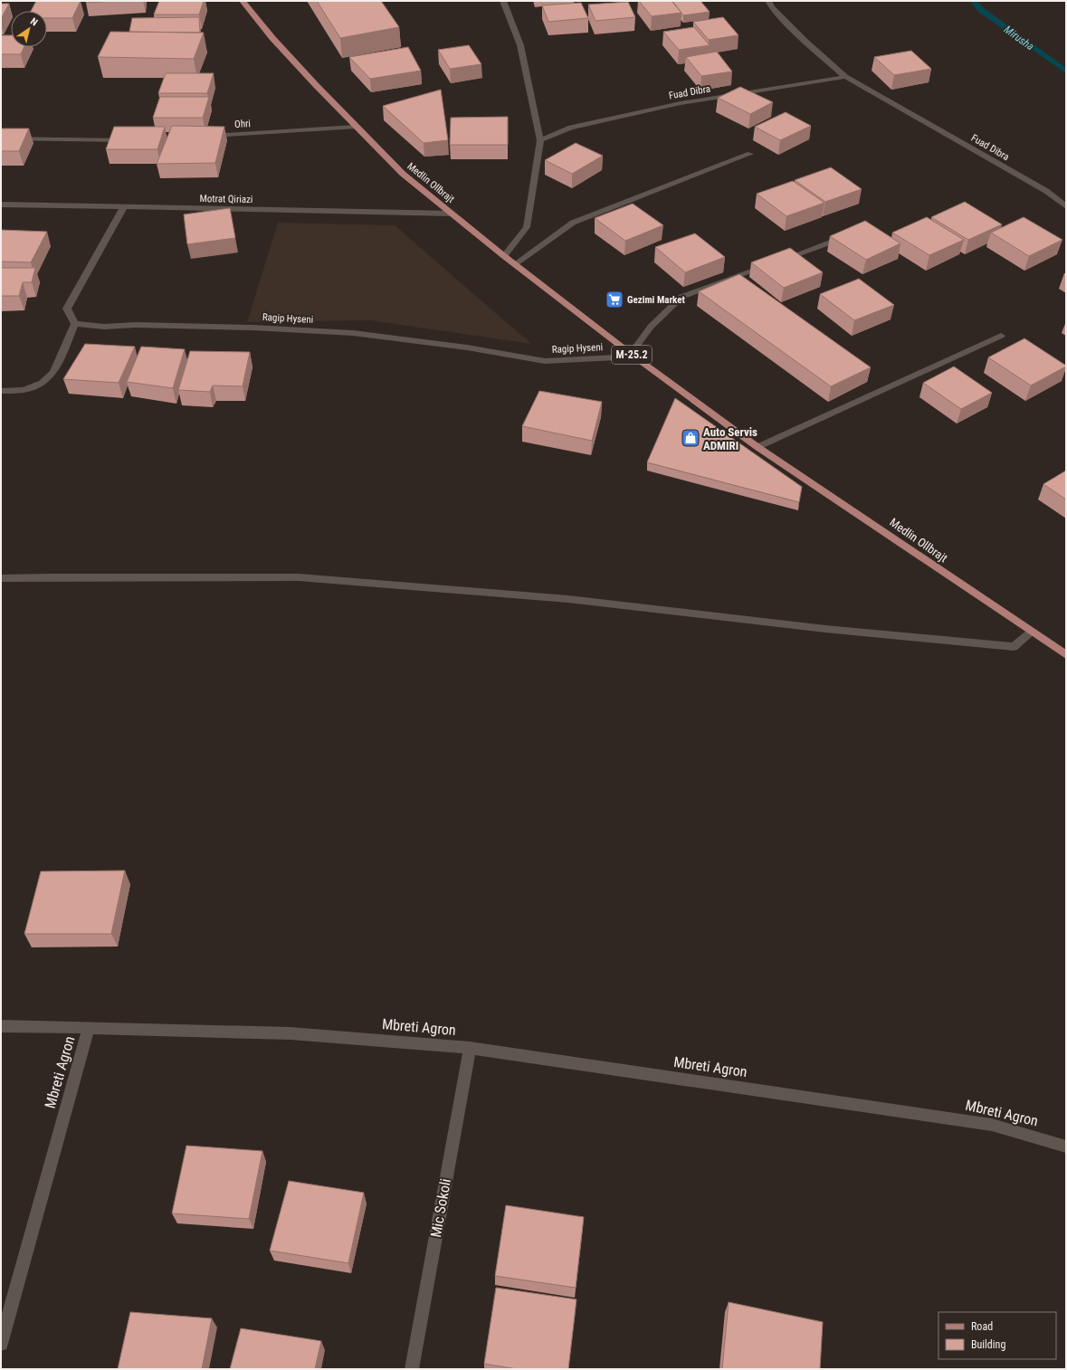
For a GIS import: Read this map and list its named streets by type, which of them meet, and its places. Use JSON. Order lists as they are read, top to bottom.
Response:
{
  "streets": {
    "main road": ["Medlin Ollbrajt", "M-25.2"],
    "street": [
      "Fuad Dibra",
      "Ohri",
      "Motrat Qiriazi",
      "Ragip Hyseni",
      "Mbreti Agron",
      "Mic Sokoli"
    ]
  },
  "crossings": [
    ["Ohri", "Medlin Ollbrajt"],
    ["Medlin Ollbrajt", "Motrat Qiriazi"],
    ["Medlin Ollbrajt", "Ragip Hyseni"],
    ["Mbreti Agron", "Mic Sokoli"]
  ],
  "water": ["Mirusha"],
  "places": {
    "supermarket": ["Gezimi Market"],
    "shop": ["Auto Servis ADMIRI"]
  },
  "legend": ["Road", "Building"],
  "north": "top right"
}
